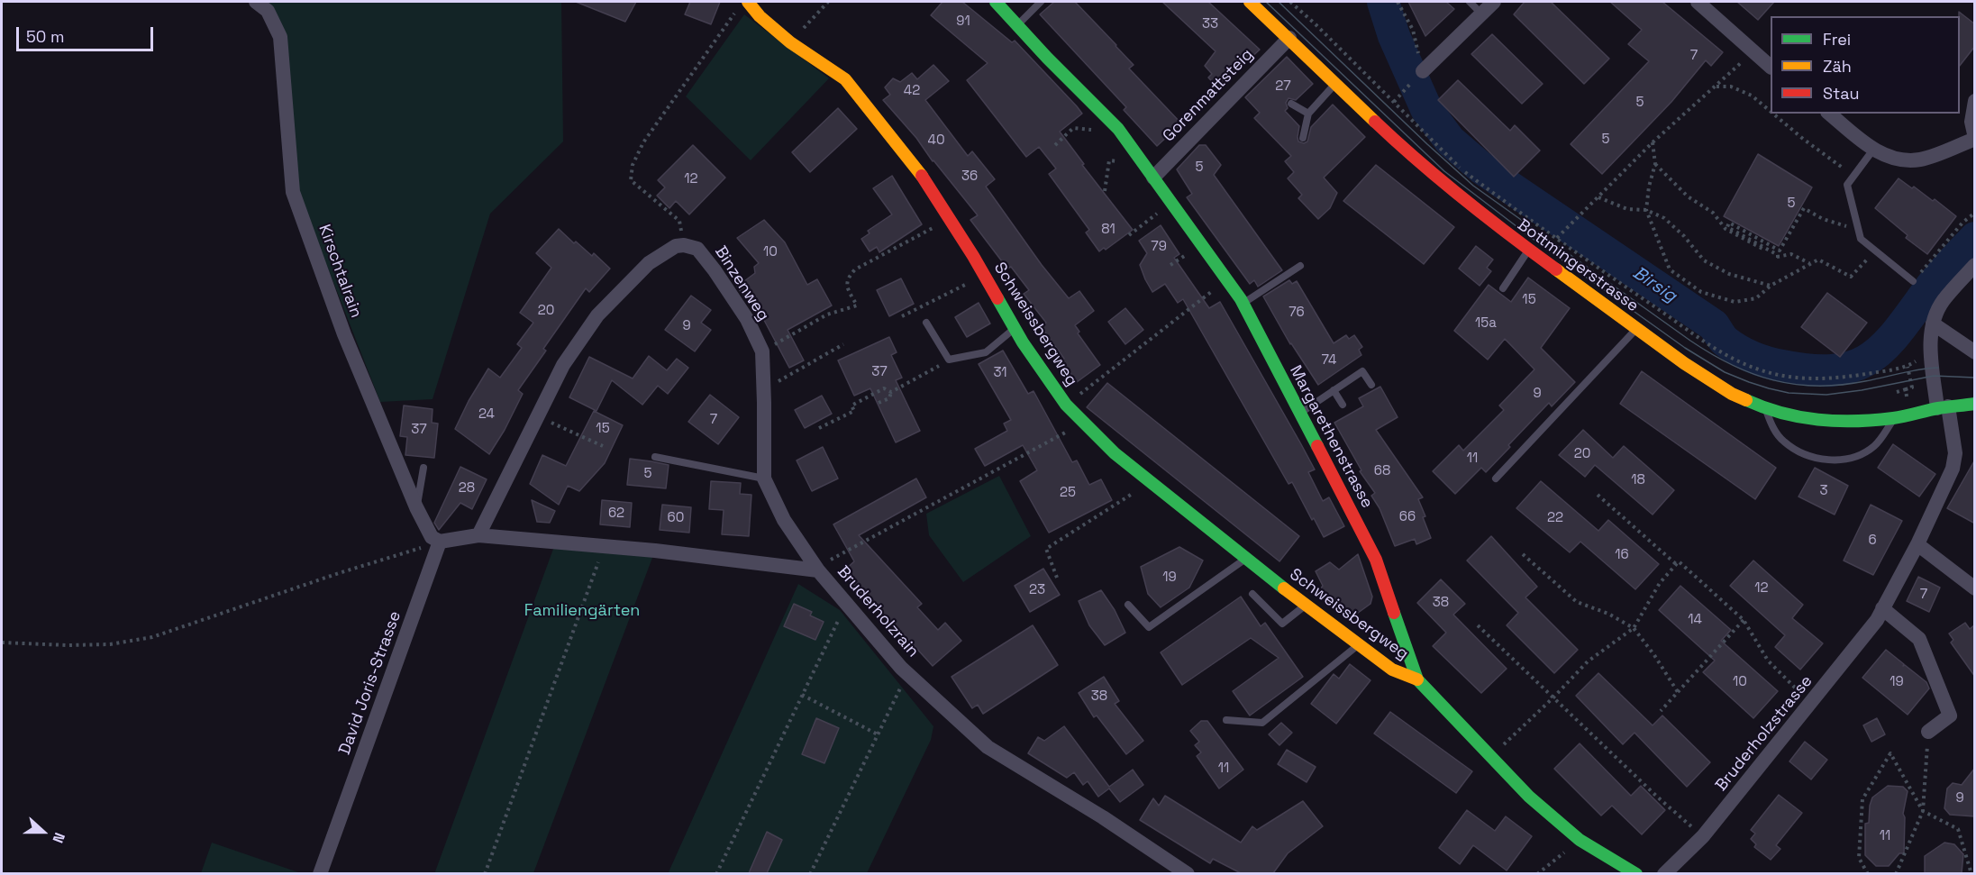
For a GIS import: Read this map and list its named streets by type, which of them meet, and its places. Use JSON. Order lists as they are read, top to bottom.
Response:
{
  "streets": {
    "street": [
      "Gorenmattsteig",
      "Bottmingerstrasse",
      "Kirschtalrain",
      "Binzenweg",
      "Schweissbergweg",
      "Margarethenstrasse",
      "Bruderholzrain",
      "David Joris-Strasse",
      "Bruderholzstrasse"
    ]
  },
  "crossings": [
    ["Gorenmattsteig", "Bottmingerstrasse"],
    ["Gorenmattsteig", "Margarethenstrasse"],
    ["Bottmingerstrasse", "Bruderholzstrasse"],
    ["Kirschtalrain", "David Joris-Strasse"],
    ["Binzenweg", "Bruderholzrain"],
    ["Schweissbergweg", "Margarethenstrasse"]
  ],
  "water": ["Birsig"],
  "parks": ["Familiengärten"],
  "house_numbers": [
    "91",
    "33",
    "7",
    "27",
    "42",
    "5",
    "5",
    "40",
    "5",
    "36",
    "12",
    "5",
    "81",
    "79",
    "10",
    "15",
    "20",
    "76",
    "15a",
    "9",
    "74",
    "37",
    "31",
    "9",
    "24",
    "7",
    "15",
    "37",
    "20",
    "11",
    "68",
    "5",
    "18",
    "28",
    "3",
    "25",
    "62",
    "66",
    "60",
    "22",
    "6",
    "16",
    "19",
    "12",
    "23",
    "7",
    "38",
    "14",
    "10",
    "19",
    "38",
    "11",
    "9",
    "11"
  ],
  "legend": ["Frei", "Zäh", "Stau"],
  "scale_bar": "50 m",
  "north": "right"
}
